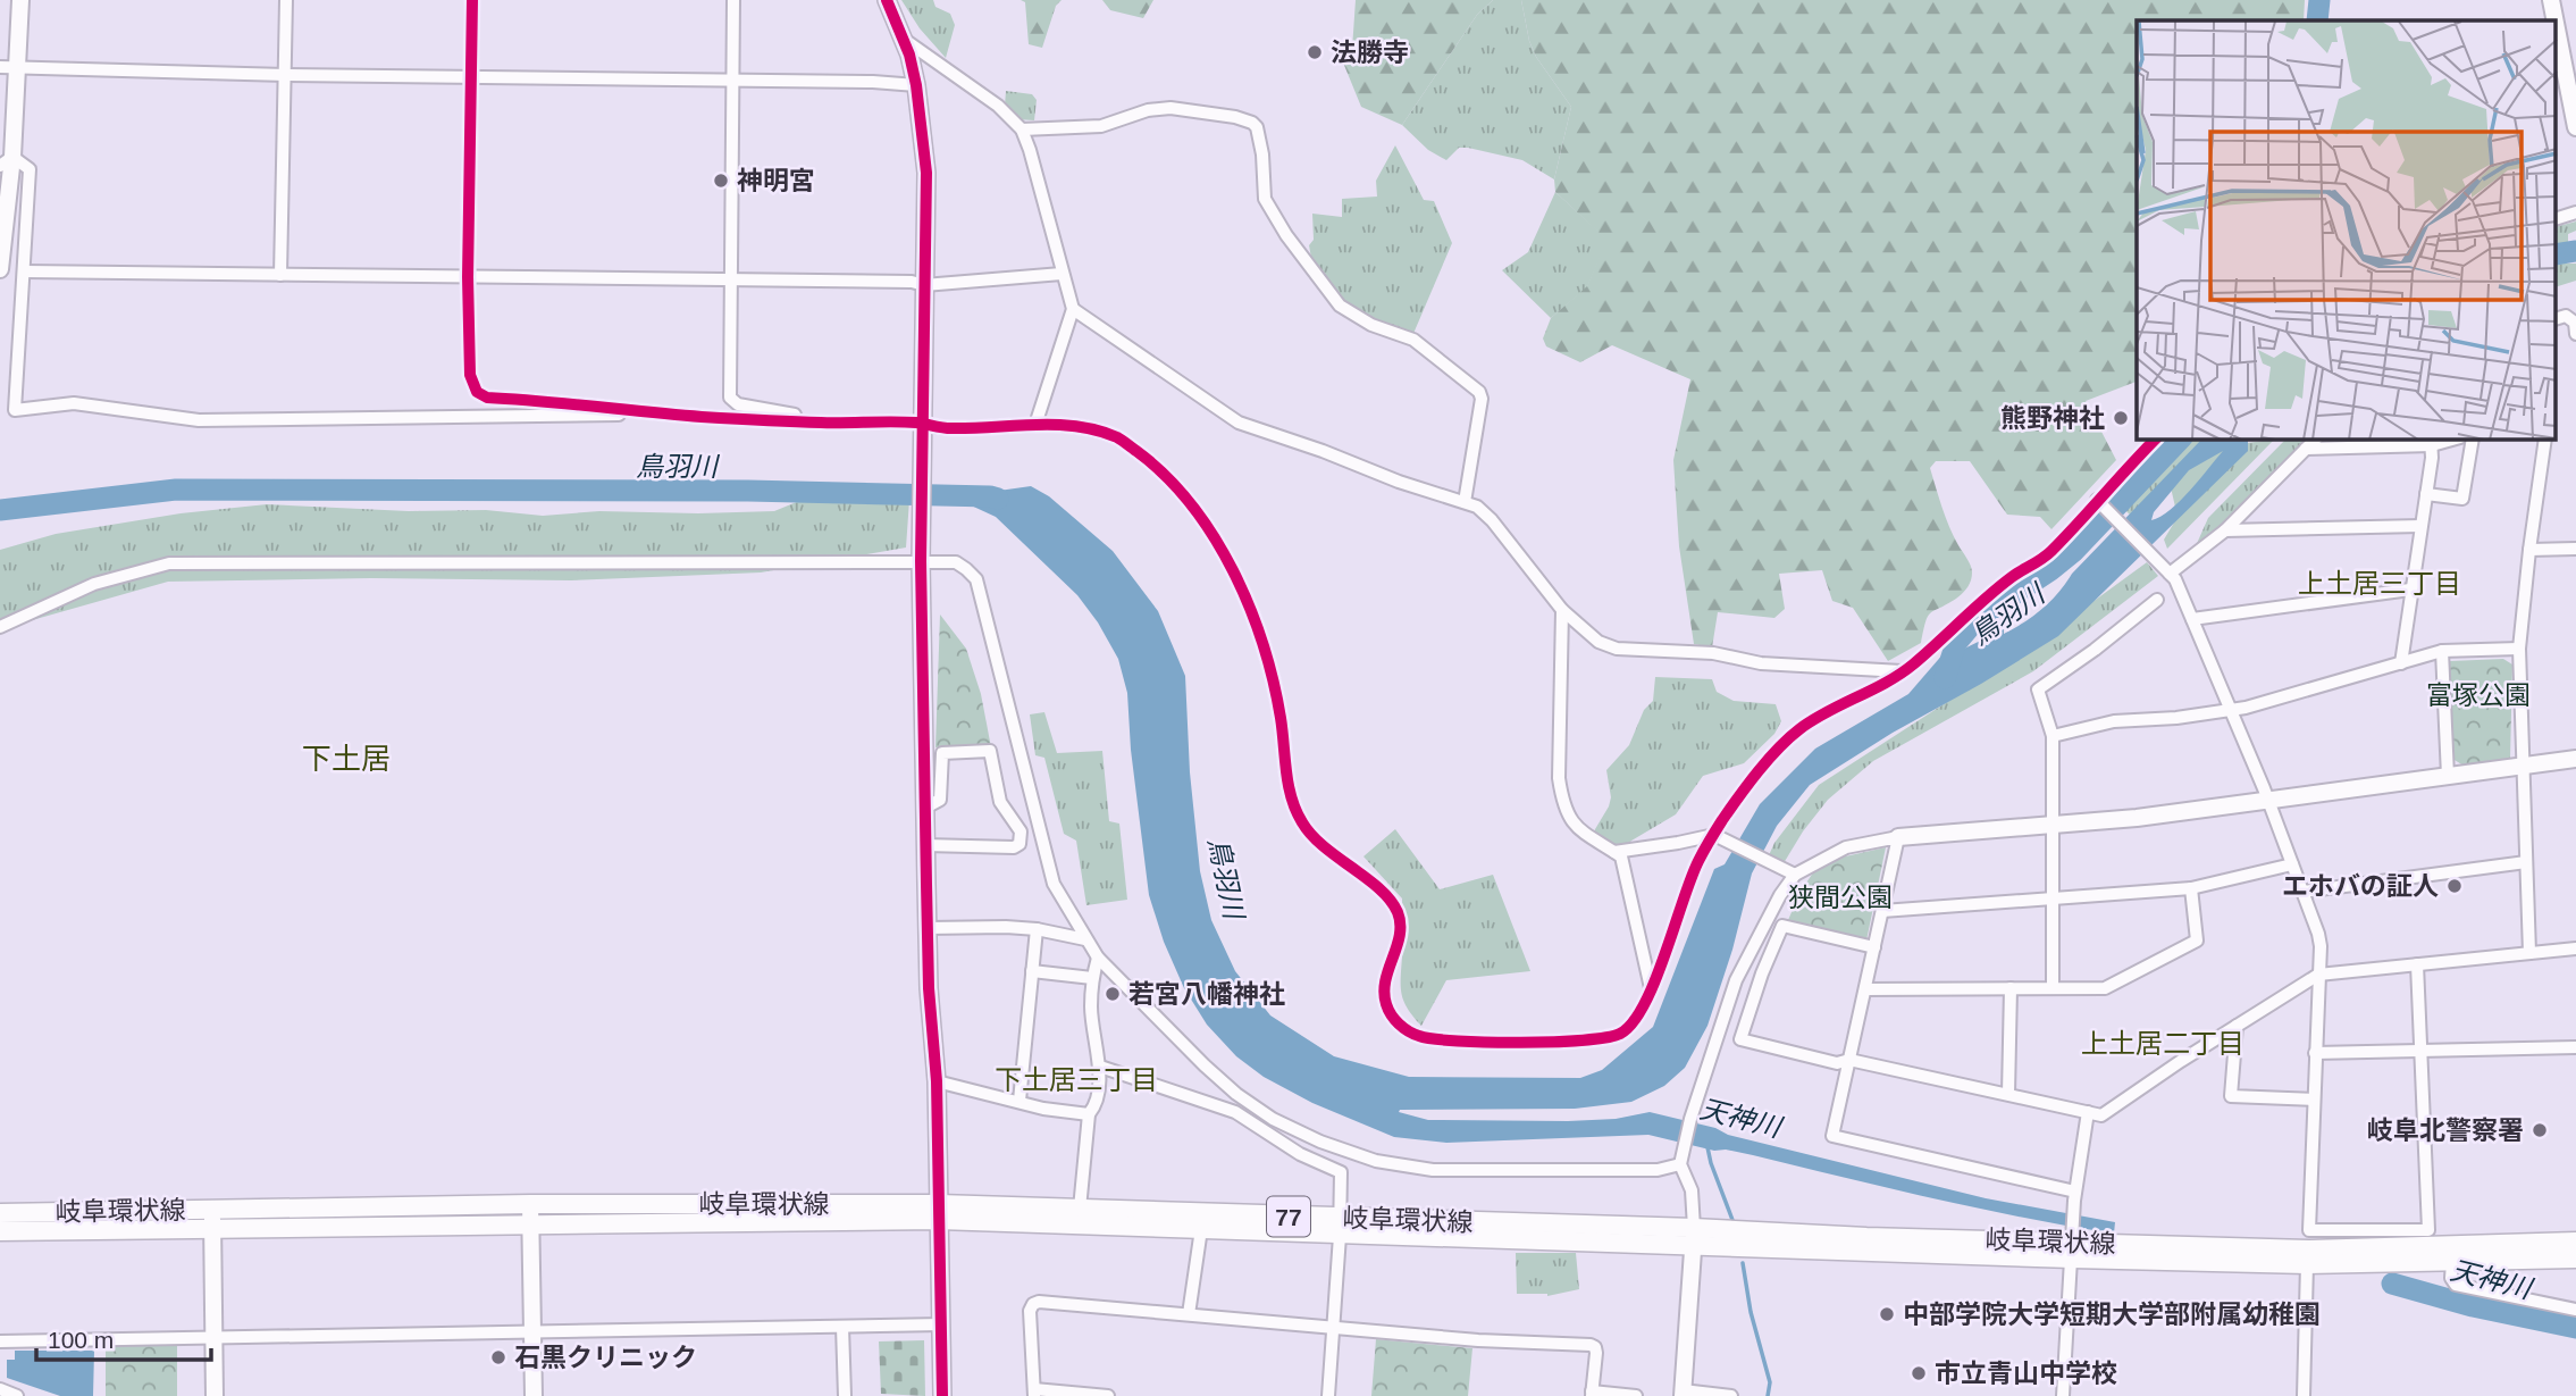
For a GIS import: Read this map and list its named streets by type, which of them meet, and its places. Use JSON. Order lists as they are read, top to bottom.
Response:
{
  "streets": {
    "main road": ["岐阜環状線", "77"]
  },
  "districts": [
    "上土居三丁目",
    "下土居",
    "上土居二丁目",
    "下土居三丁目"
  ],
  "water": ["鳥羽川", "天神川"],
  "parks": ["富塚公園", "狭間公園"],
  "places": [
    "法勝寺",
    "神明宮",
    "熊野神社",
    "エホバの証人",
    "若宮八幡神社",
    "岐阜北警察署",
    "中部学院大学短期大学部附属幼稚園",
    "石黒クリニック",
    "市立青山中学校"
  ],
  "scale_bar": "100 m"
}
